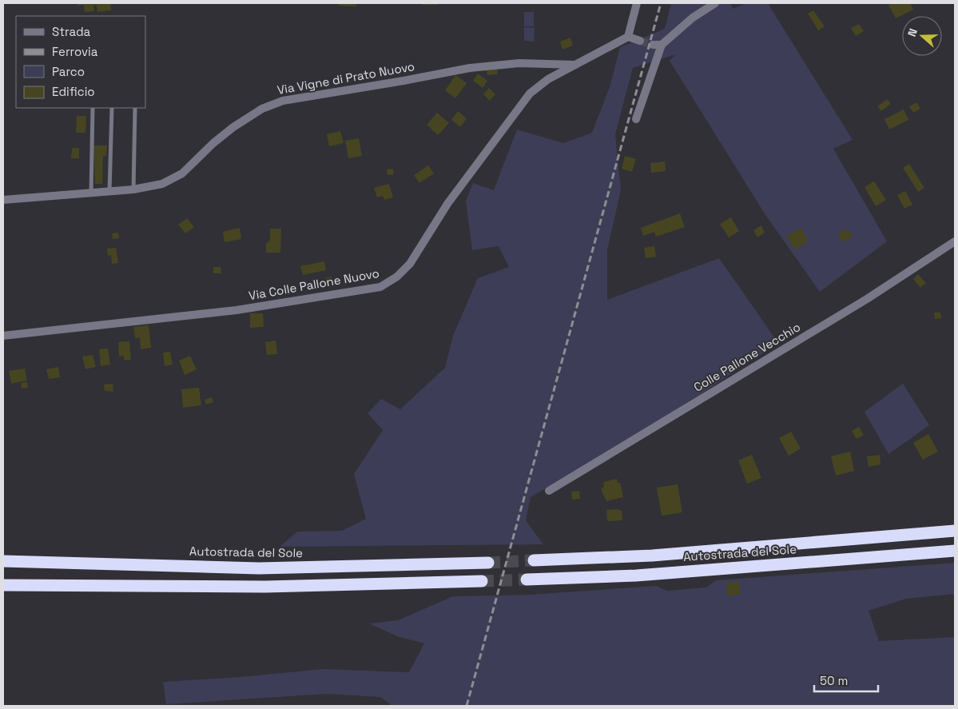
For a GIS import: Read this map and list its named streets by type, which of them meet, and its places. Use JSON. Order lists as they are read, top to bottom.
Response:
{
  "streets": {
    "highway": ["Autostrada del Sole"],
    "street": ["Via Vigne di Prato Nuovo", "Via Colle Pallone Nuovo", "Colle Pallone Vecchio"]
  },
  "crossings": [
    ["Via Vigne di Prato Nuovo", "Via Colle Pallone Nuovo"]
  ],
  "legend": [
    "Strada",
    "Ferrovia",
    "Parco",
    "Edificio"
  ],
  "scale_bar": "50 m",
  "north": "left"
}
